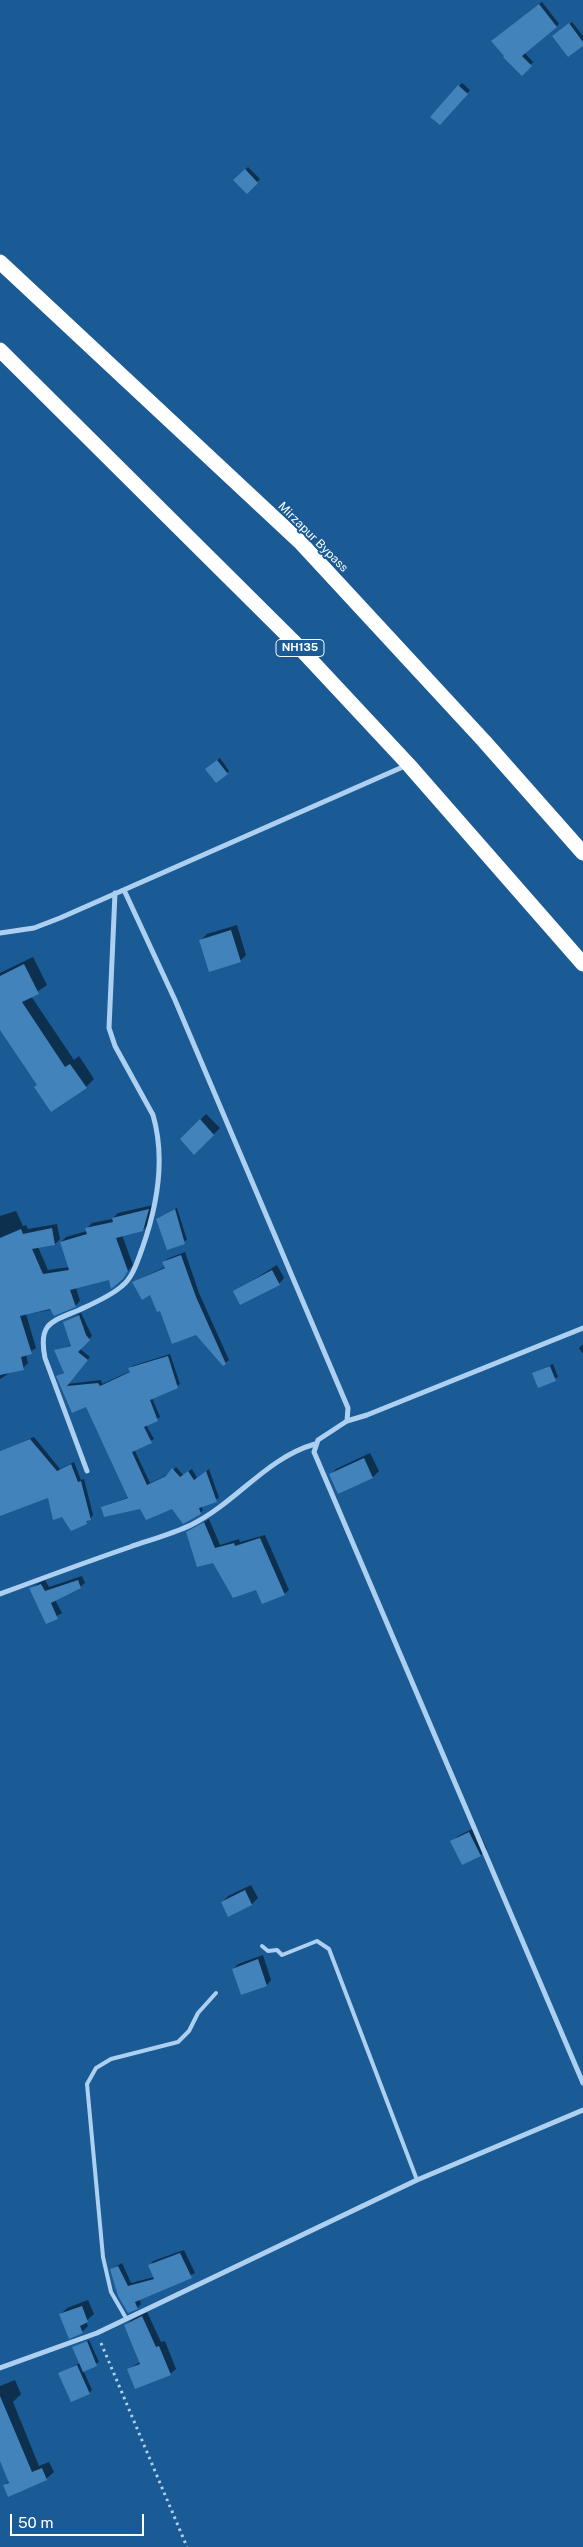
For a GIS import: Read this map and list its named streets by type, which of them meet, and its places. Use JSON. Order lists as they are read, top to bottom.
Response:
{
  "streets": {
    "highway": ["Mirzapur Bypass", "NH135"]
  },
  "scale_bar": "50 m"
}
